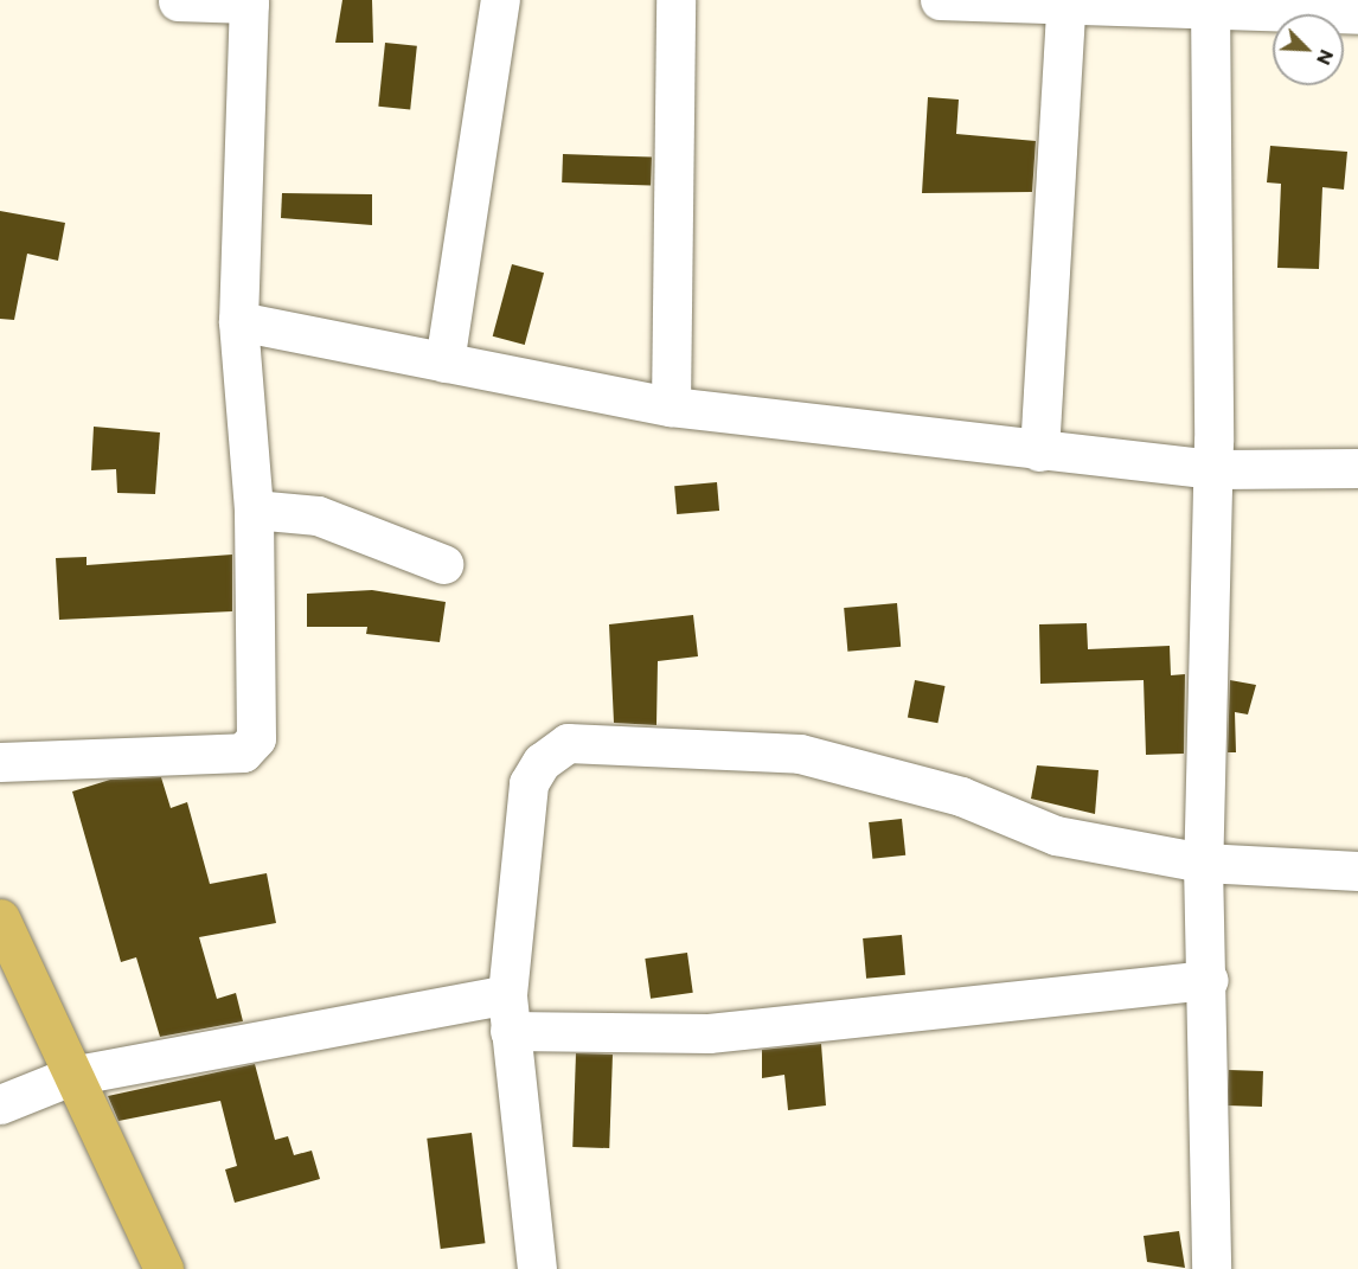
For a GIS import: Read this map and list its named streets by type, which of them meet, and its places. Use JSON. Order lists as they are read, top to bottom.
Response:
{
  "north": "bottom right"
}
